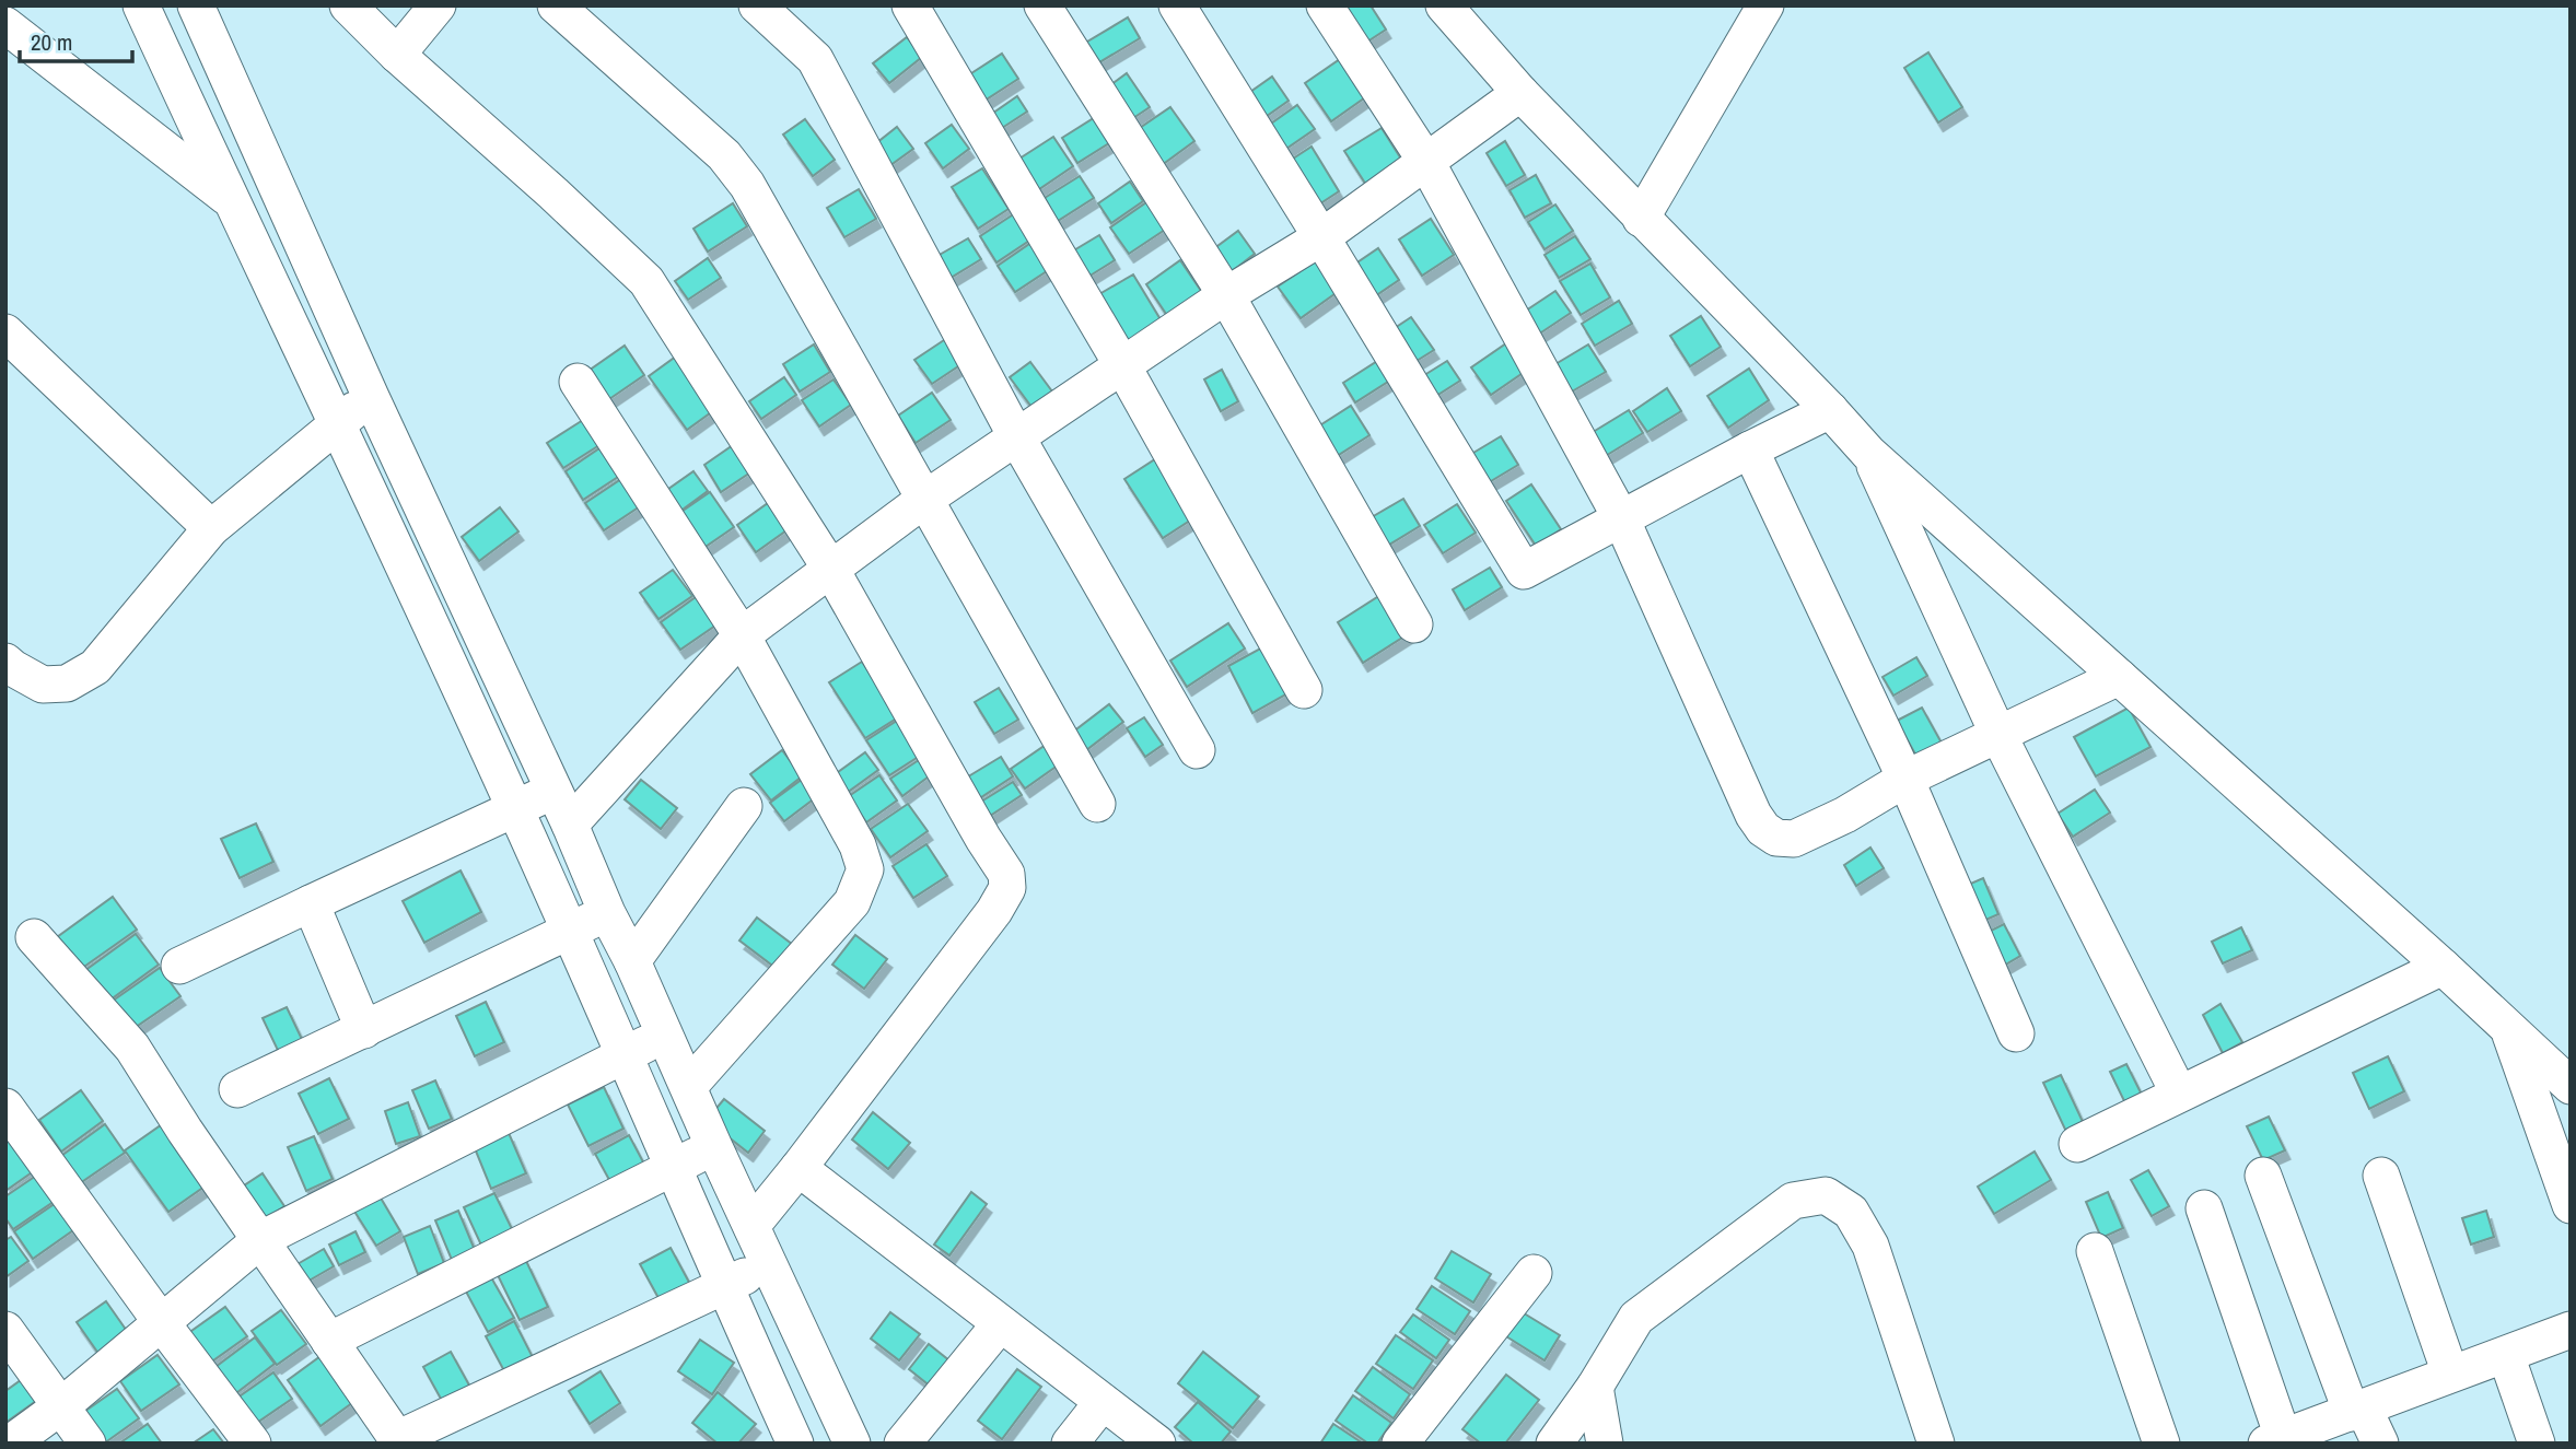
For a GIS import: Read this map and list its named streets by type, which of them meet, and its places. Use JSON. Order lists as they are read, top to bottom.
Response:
{
  "scale_bar": "20 m"
}
